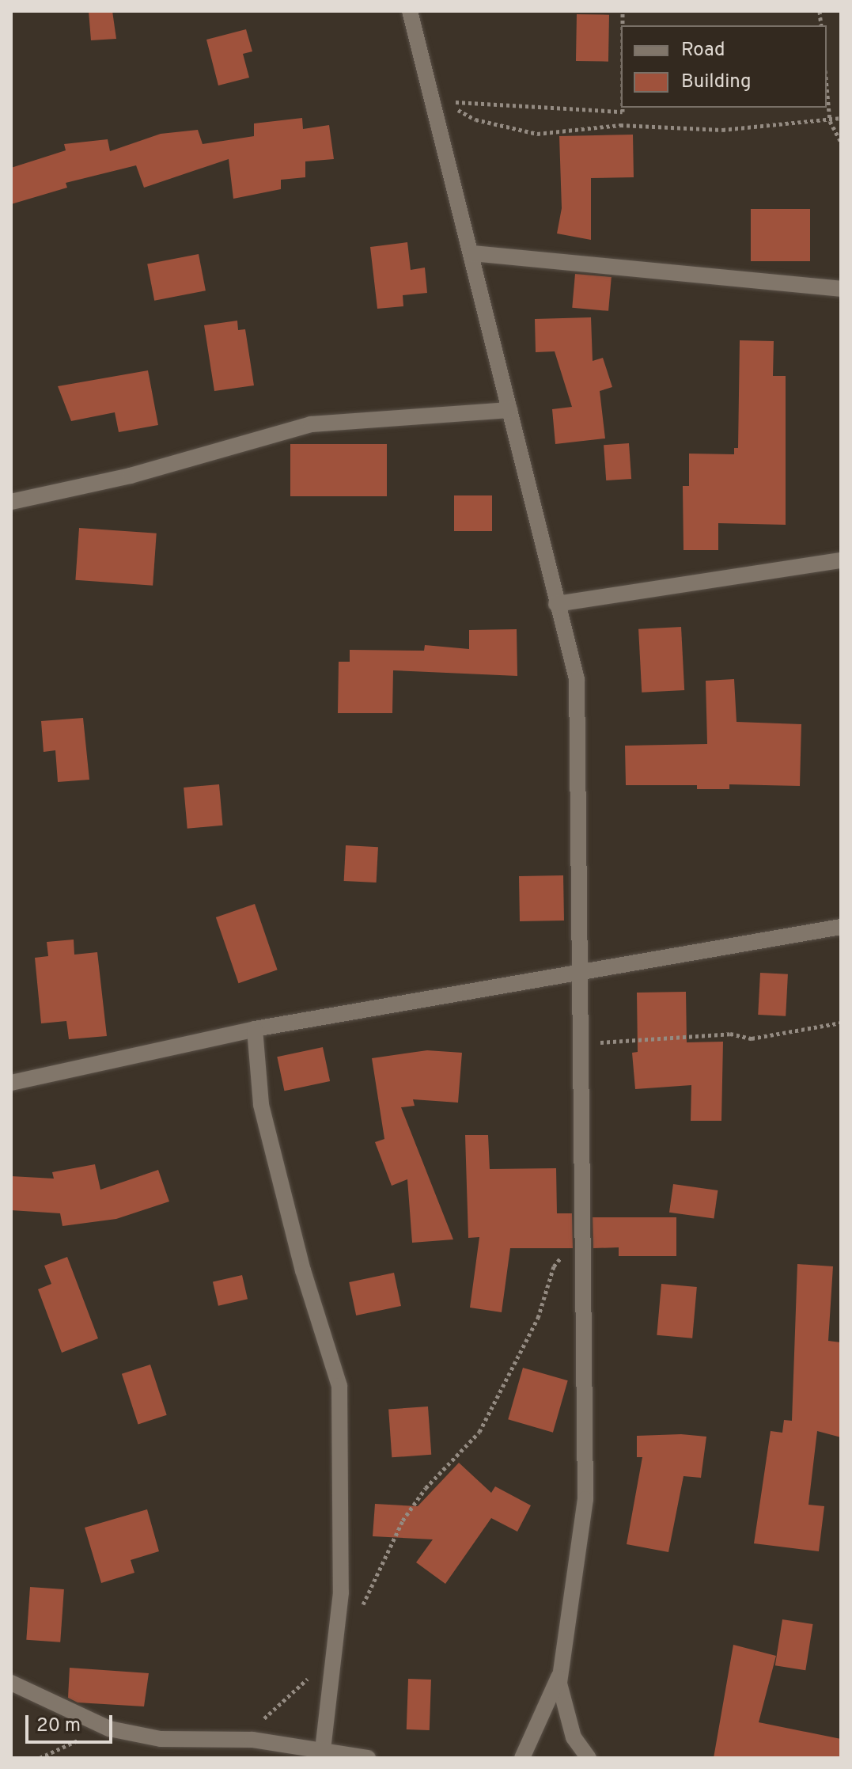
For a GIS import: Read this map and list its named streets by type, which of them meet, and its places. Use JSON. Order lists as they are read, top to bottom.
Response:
{
  "legend": ["Road", "Building"],
  "scale_bar": "20 m"
}
